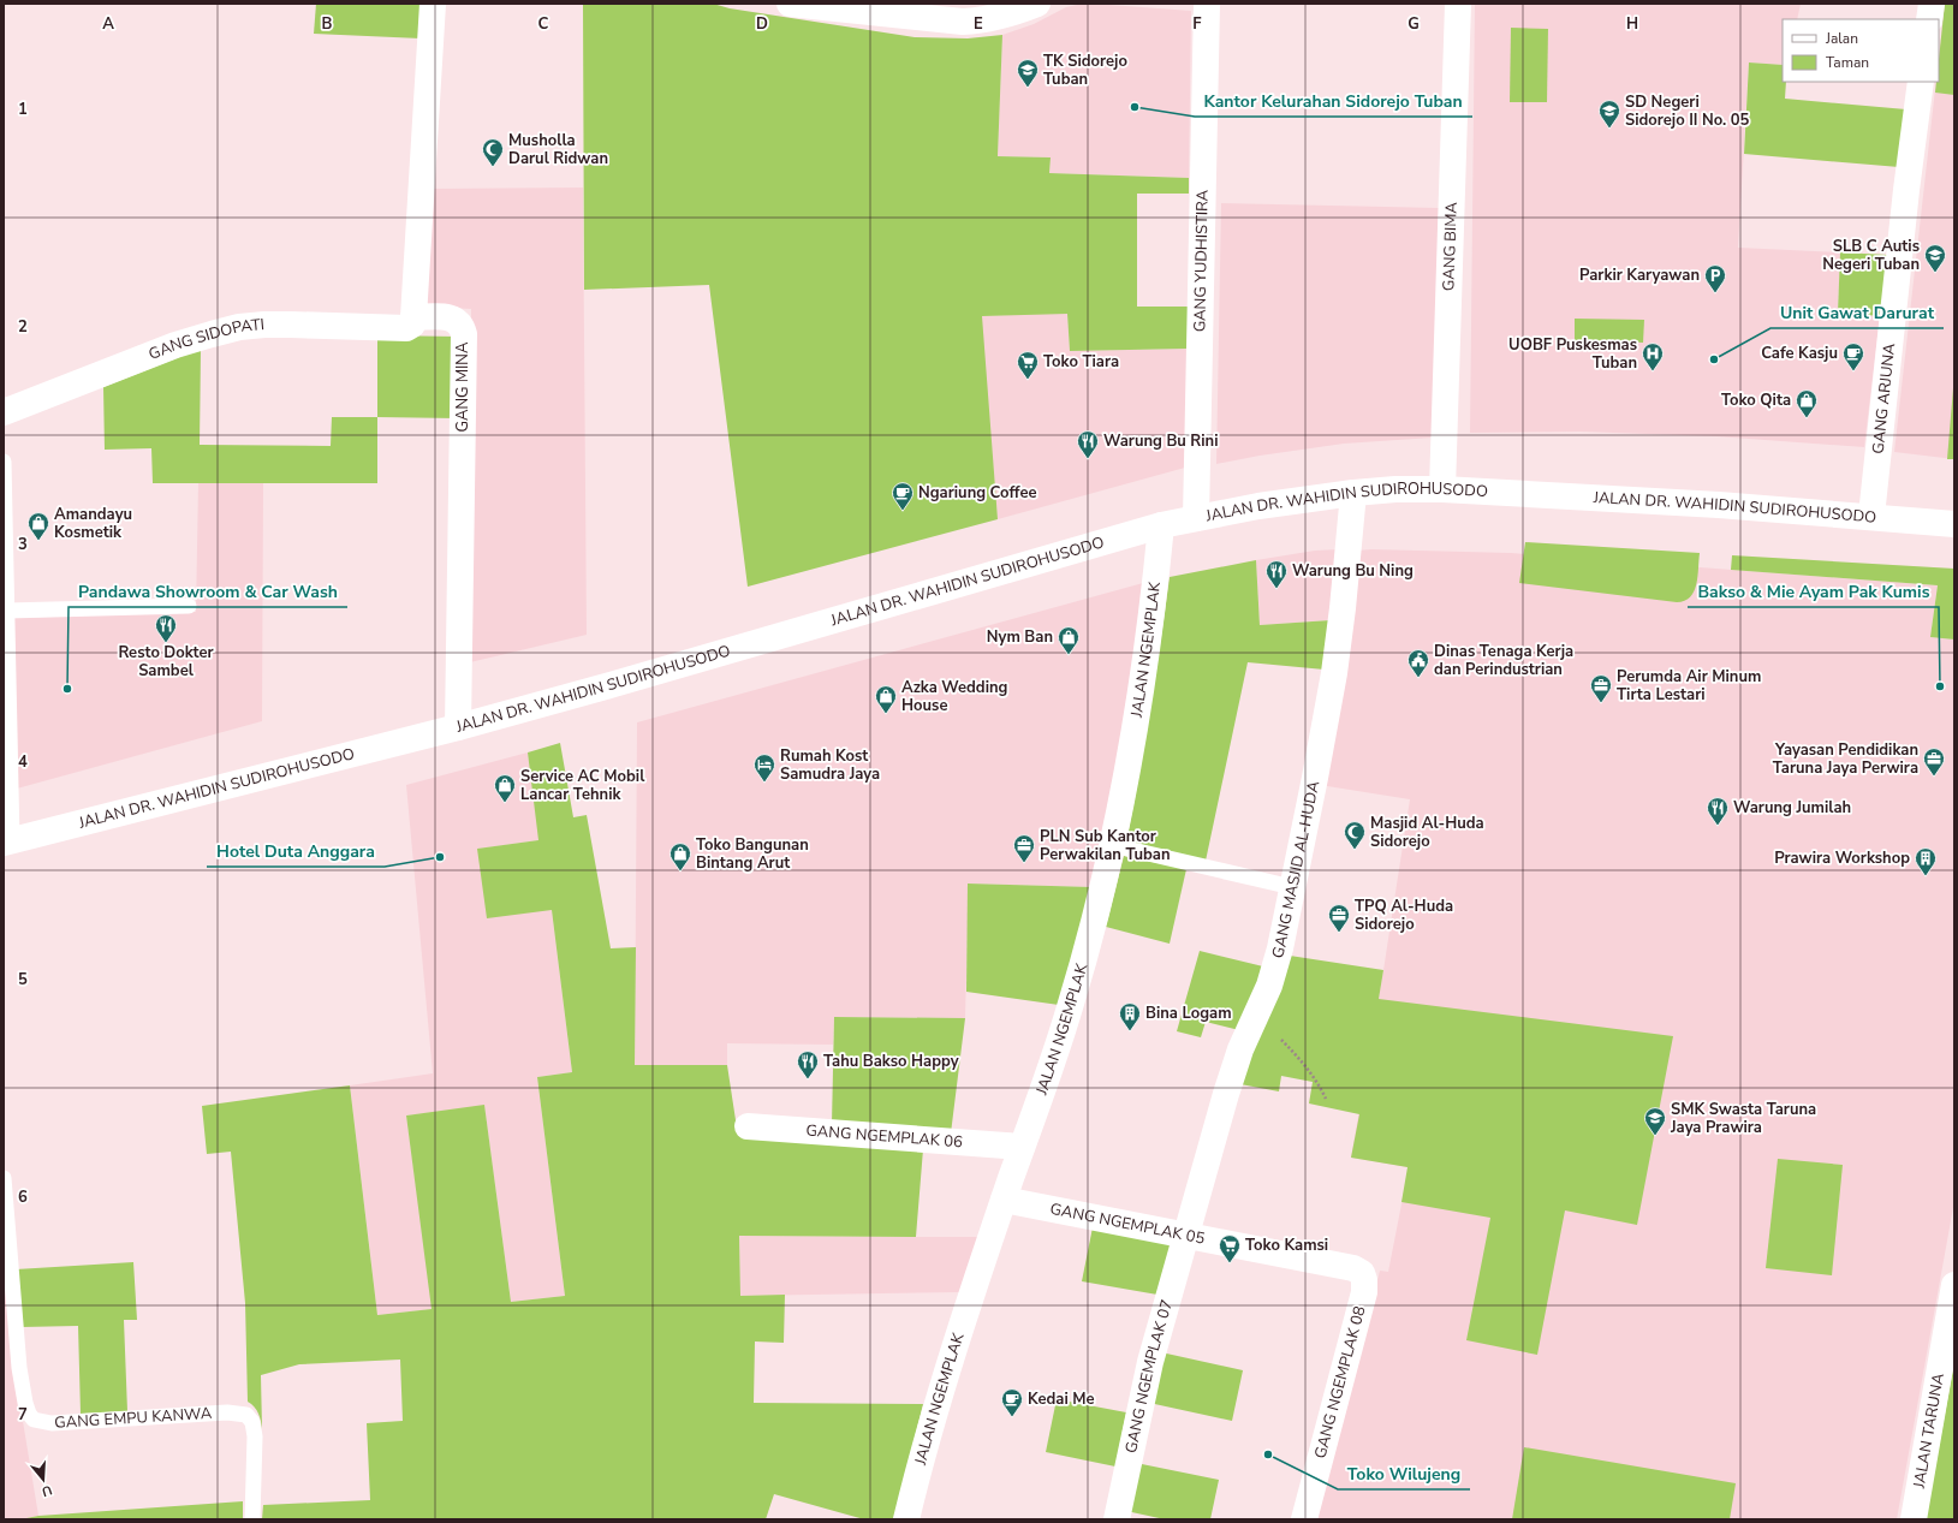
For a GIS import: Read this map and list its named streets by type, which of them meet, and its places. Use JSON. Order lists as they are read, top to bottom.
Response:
{
  "streets": {
    "main road": [
      "GANG BIMA",
      "GANG YUDHISTIRA",
      "GANG SIDOPATI",
      "GANG MINA",
      "GANG ARJUNA",
      "JALAN DR. WAHIDIN SUDIROHUSODO",
      "JALAN NGEMPLAK",
      "GANG MASJID AL-HUDA",
      "GANG NGEMPLAK 06",
      "GANG NGEMPLAK 05",
      "GANG NGEMPLAK 07",
      "GANG NGEMPLAK 08",
      "JALAN TARUNA"
    ],
    "lane": ["GANG EMPU KANWA"]
  },
  "crossings": [
    ["GANG BIMA", "JALAN DR. WAHIDIN SUDIROHUSODO"],
    ["GANG YUDHISTIRA", "JALAN DR. WAHIDIN SUDIROHUSODO"],
    ["GANG SIDOPATI", "GANG MINA"],
    ["GANG MINA", "JALAN DR. WAHIDIN SUDIROHUSODO"],
    ["GANG ARJUNA", "JALAN DR. WAHIDIN SUDIROHUSODO"],
    ["JALAN DR. WAHIDIN SUDIROHUSODO", "JALAN NGEMPLAK"],
    ["JALAN DR. WAHIDIN SUDIROHUSODO", "GANG MASJID AL-HUDA"],
    ["JALAN NGEMPLAK", "GANG NGEMPLAK 06"],
    ["JALAN NGEMPLAK", "GANG NGEMPLAK 05"],
    ["GANG MASJID AL-HUDA", "GANG NGEMPLAK 05"],
    ["GANG MASJID AL-HUDA", "GANG NGEMPLAK 07"],
    ["GANG NGEMPLAK 05", "GANG NGEMPLAK 07"],
    ["GANG NGEMPLAK 05", "GANG NGEMPLAK 08"]
  ],
  "places": {
    "school or university": [
      "TK Sidorejo Tuban",
      "SD Negeri Sidorejo II No. 05",
      "SLB C Autis Negeri Tuban",
      "SMK Swasta Taruna Jaya Prawira"
    ],
    "other": [
      "Kantor Kelurahan Sidorejo Tuban",
      "Unit Gawat Darurat",
      "Bakso & Mie Ayam Pak Kumis",
      "Pandawa Showroom & Car Wash",
      "Hotel Duta Anggara",
      "Toko Wilujeng"
    ],
    "mosque": ["Musholla Darul Ridwan", "Masjid Al-Huda Sidorejo"],
    "parking": ["Parkir Karyawan"],
    "hospital": ["UOBF Puskesmas Tuban"],
    "cafe": ["Cafe Kasju", "Ngariung Coffee", "Kedai Me"],
    "supermarket": ["Toko Tiara", "Toko Kamsi"],
    "shop": [
      "Toko Qita",
      "Amandayu Kosmetik",
      "Nym Ban",
      "Azka Wedding House",
      "Service AC Mobil Lancar Tehnik",
      "Toko Bangunan Bintang Arut"
    ],
    "restaurant": [
      "Warung Bu Rini",
      "Warung Bu Ning",
      "Resto Dokter Sambel",
      "Warung Jumilah",
      "Tahu Bakso Happy"
    ],
    "public building": ["Dinas Tenaga Kerja dan Perindustrian"],
    "office": [
      "Perumda Air Minum Tirta Lestari",
      "Yayasan Pendidikan Taruna Jaya Perwira",
      "PLN Sub Kantor Perwakilan Tuban",
      "TPQ Al-Huda Sidorejo"
    ],
    "hotel": ["Rumah Kost Samudra Jaya"],
    "building": ["Prawira Workshop", "Bina Logam"]
  },
  "legend": ["Jalan", "Taman"],
  "north": "bottom",
  "grid": {
    "columns": [
      "A",
      "B",
      "C",
      "D",
      "E",
      "F",
      "G",
      "H"
    ],
    "rows": [
      "1",
      "2",
      "3",
      "4",
      "5",
      "6",
      "7"
    ]
  }
}
